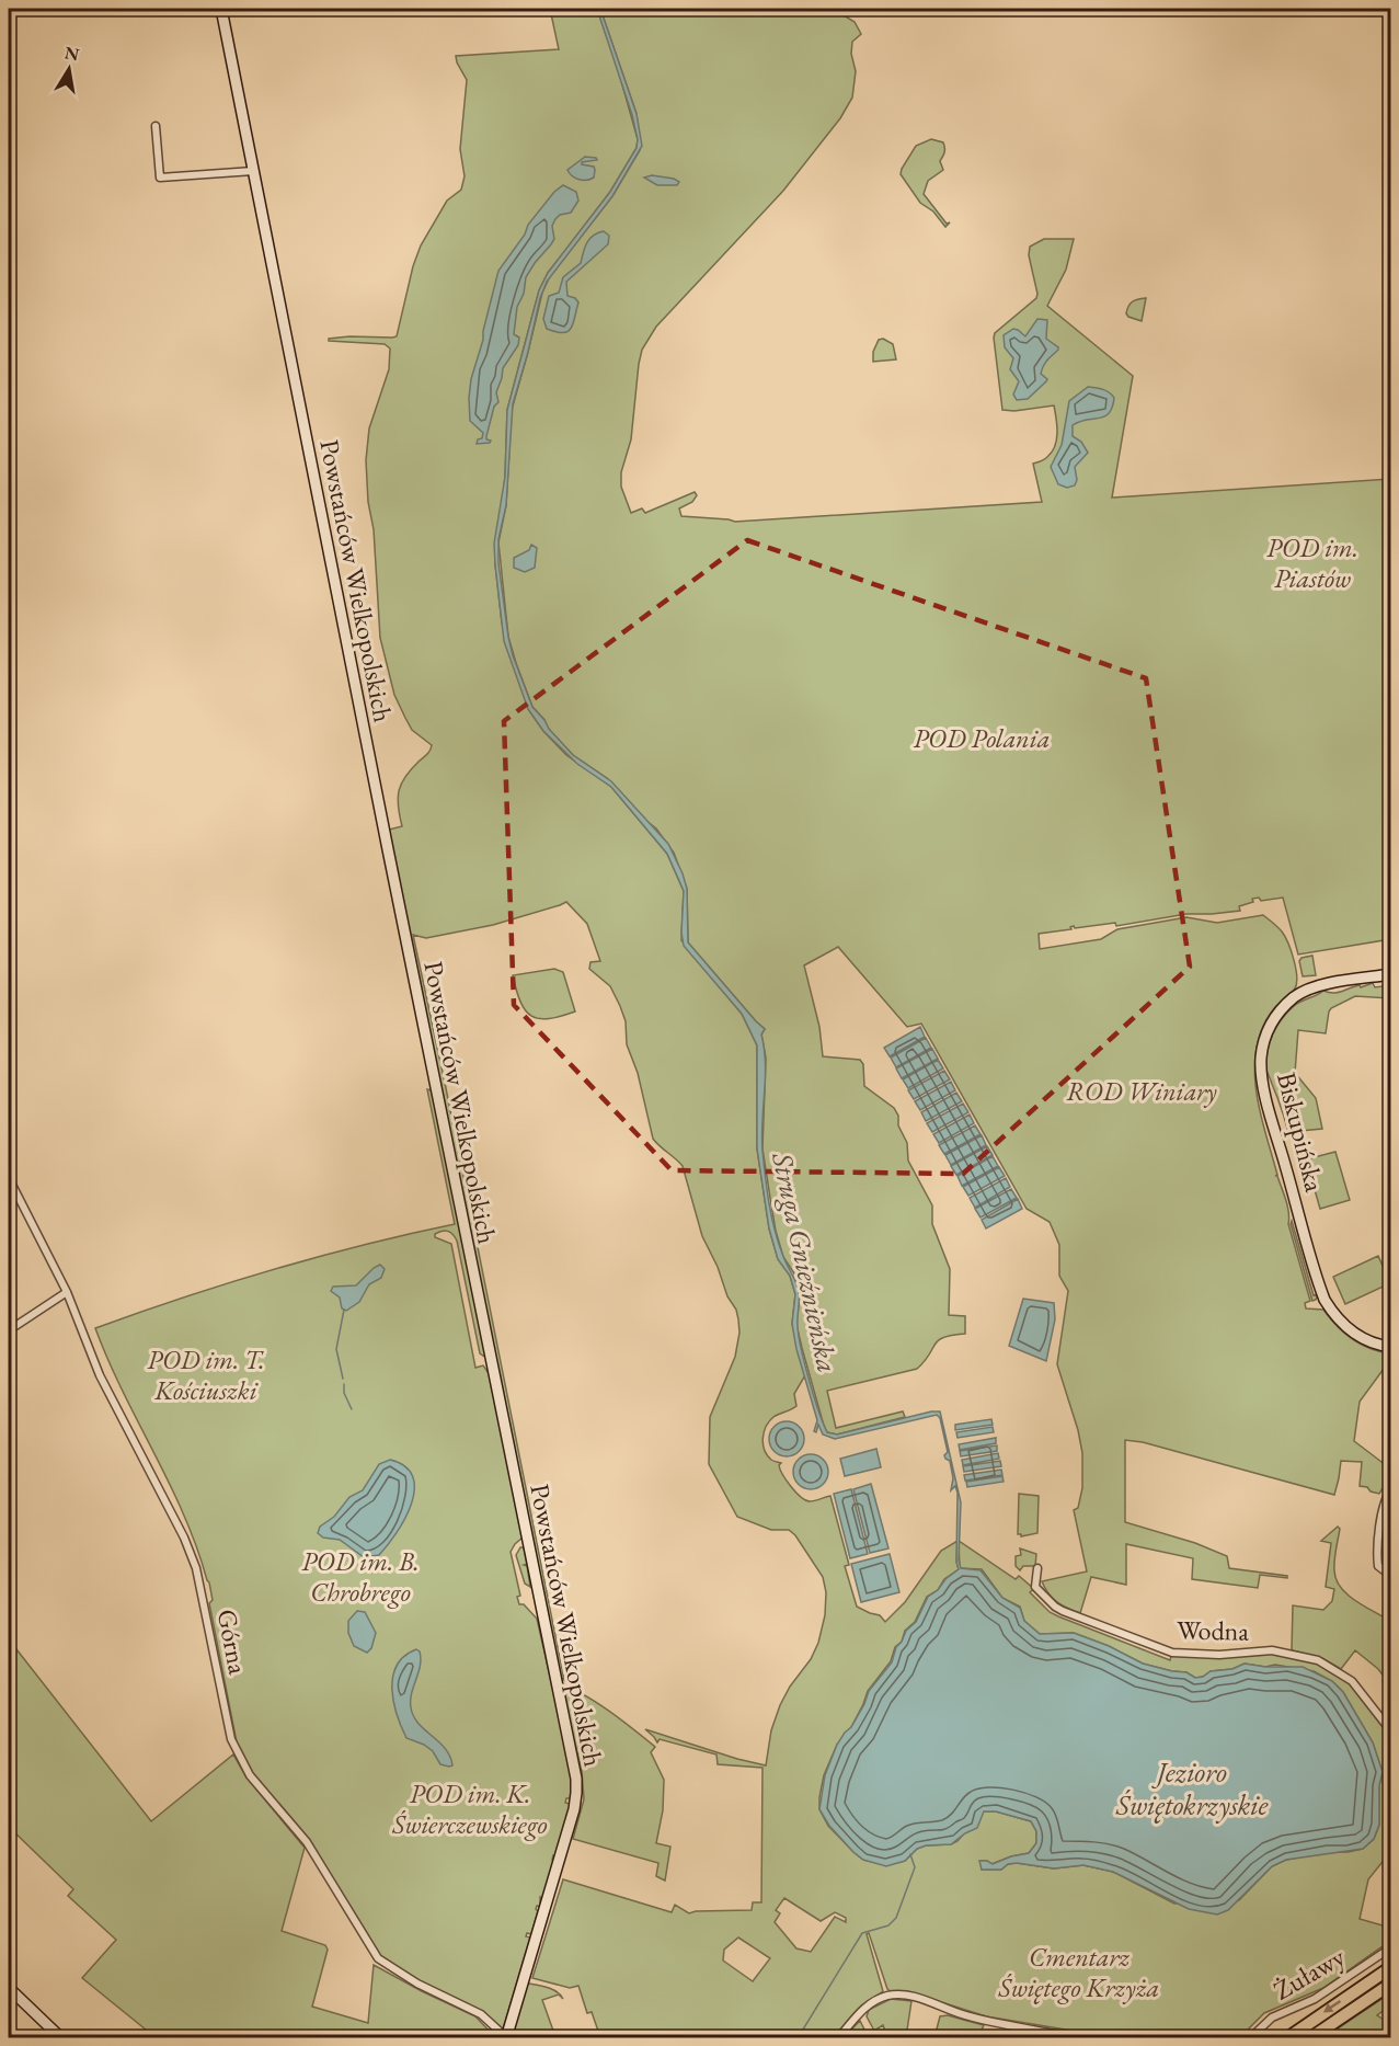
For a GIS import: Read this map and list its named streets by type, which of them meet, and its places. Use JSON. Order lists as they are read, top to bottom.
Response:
{
  "streets": {
    "street": [
      "Powstańców Wielkopolskich",
      "Biskupińska",
      "Wodna",
      "Górna",
      "Żuławy"
    ]
  },
  "crossings": [
    ["Powstańców Wielkopolskich", "Górna"]
  ],
  "water": ["Struga Gnieźnieńska", "Jezioro Świętokrzyskie"],
  "parks": [
    "POD im. Piastów",
    "POD Polania",
    "ROD Winiary",
    "POD im. T. Kościuszki",
    "POD im. B. Chrobrego",
    "POD im. K. Świerczewskiego",
    "Cmentarz Świętego Krzyża"
  ],
  "north": "top"
}
